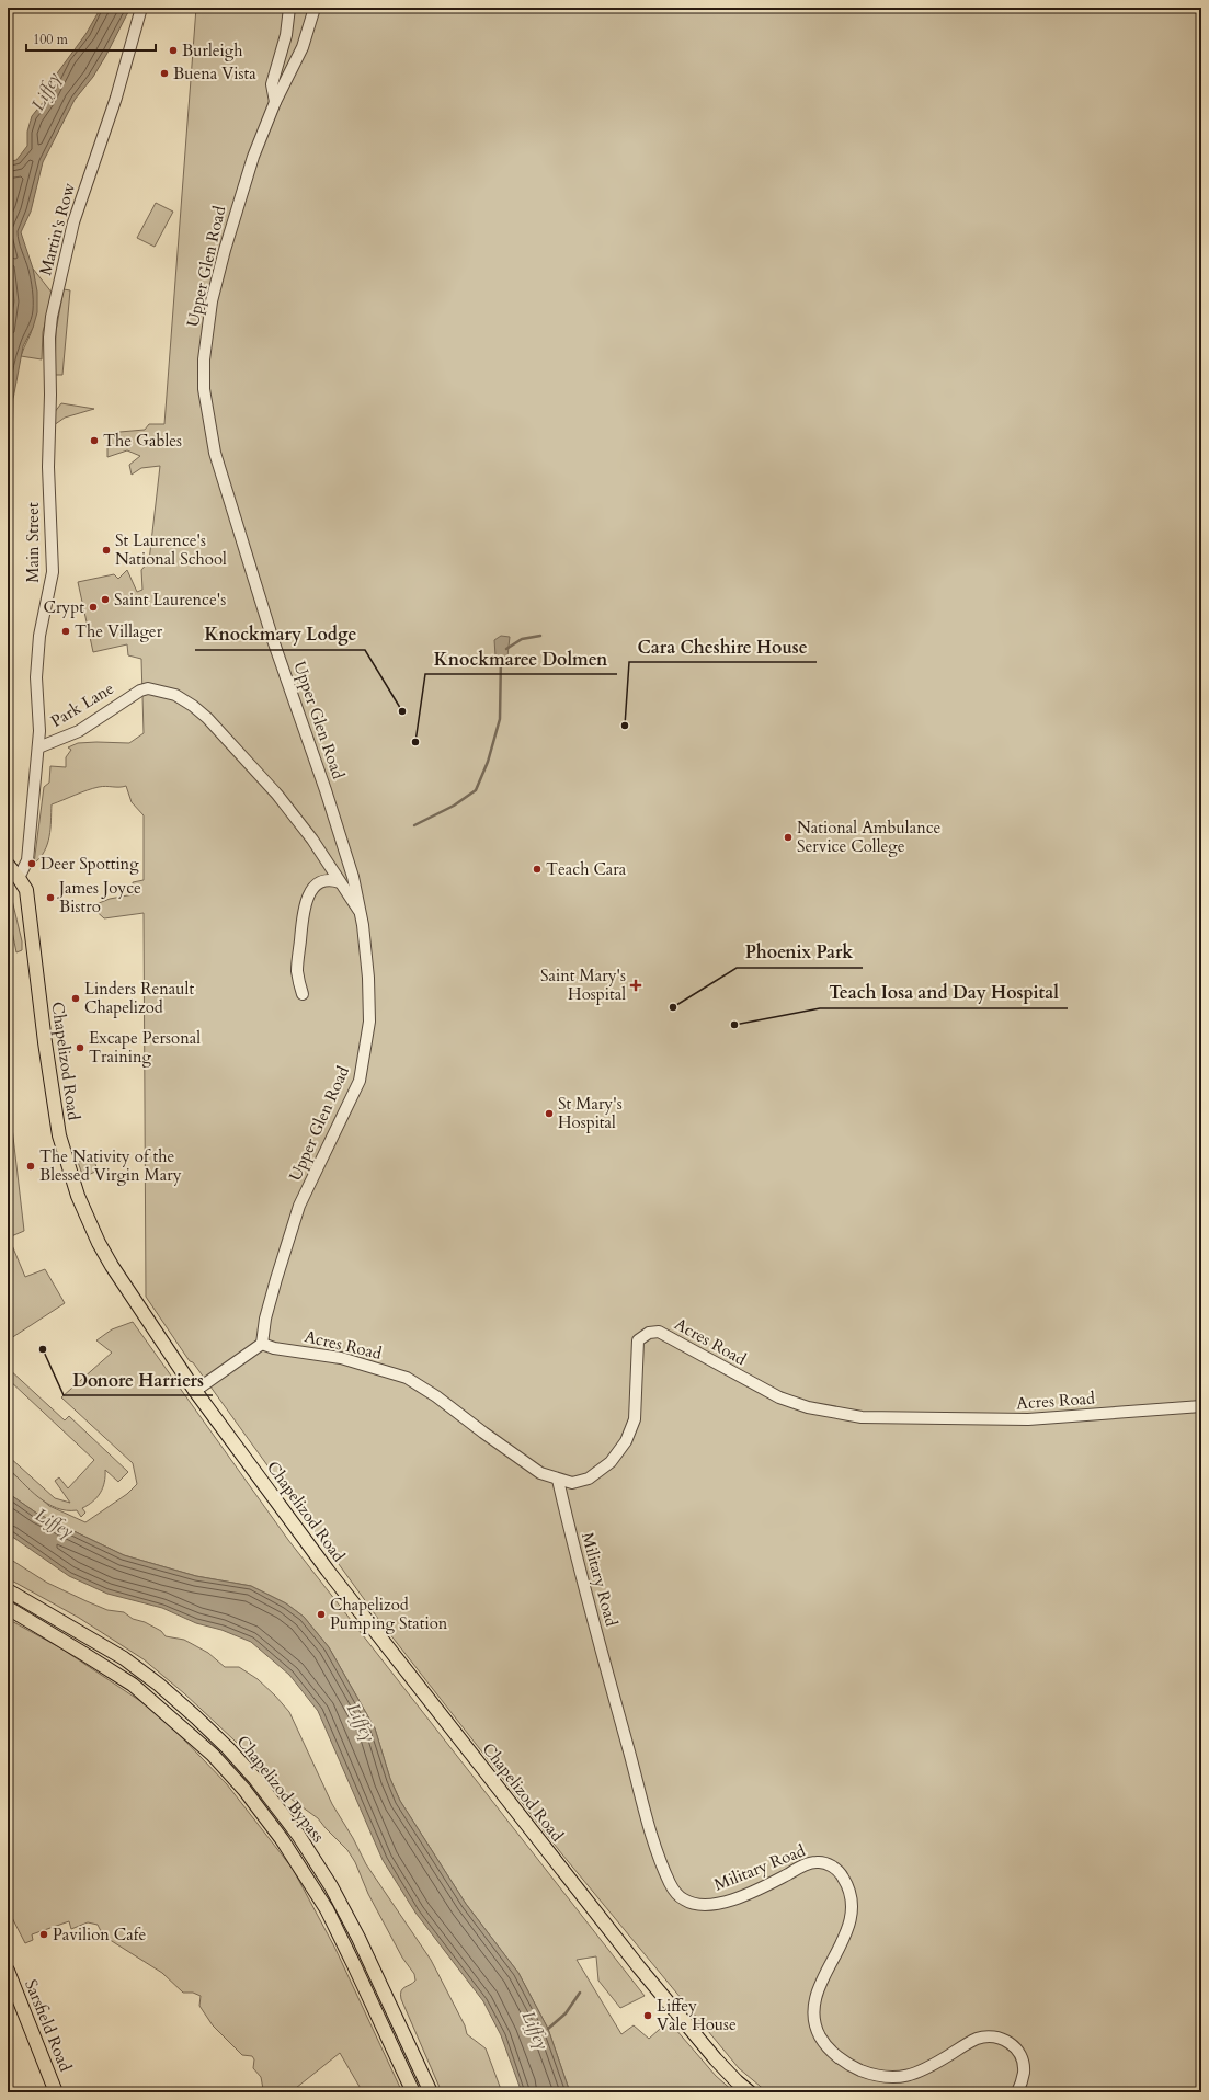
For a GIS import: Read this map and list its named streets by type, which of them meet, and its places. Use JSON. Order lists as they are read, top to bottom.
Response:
{
  "streets": {
    "main road": ["Chapelizod Road", "Chapelizod Bypass", "Sarsfield Road"],
    "street": [
      "Martin's Row",
      "Upper Glen Road",
      "Main Street",
      "Park Lane",
      "Acres Road",
      "Military Road"
    ]
  },
  "crossings": [
    ["Martin's Row", "Main Street"],
    ["Upper Glen Road", "Acres Road"],
    ["Main Street", "Park Lane"],
    ["Main Street", "Chapelizod Road"],
    ["Acres Road", "Military Road"]
  ],
  "water": ["Liffey"],
  "places": {
    "other": [
      "Burleigh",
      "Buena Vista",
      "The Gables",
      "St Laurence's National School",
      "Saint Laurence's",
      "Crypt",
      "The Villager",
      "Knockmary Lodge",
      "Cara Cheshire House",
      "Knockmaree Dolmen",
      "National Ambulance Service College",
      "Deer Spotting",
      "Teach Cara",
      "James Joyce Bistro",
      "Linders Renault Chapelizod",
      "Phoenix Park",
      "Teach Iosa and Day Hospital",
      "Excape Personal Training",
      "St Mary's Hospital",
      "The Nativity of the Blessed Virgin Mary",
      "Donore Harriers",
      "Chapelizod Pumping Station",
      "Pavilion Cafe",
      "Liffey Vale House"
    ],
    "health": ["Saint Mary's Hospital"]
  },
  "scale_bar": "100 m"
}
